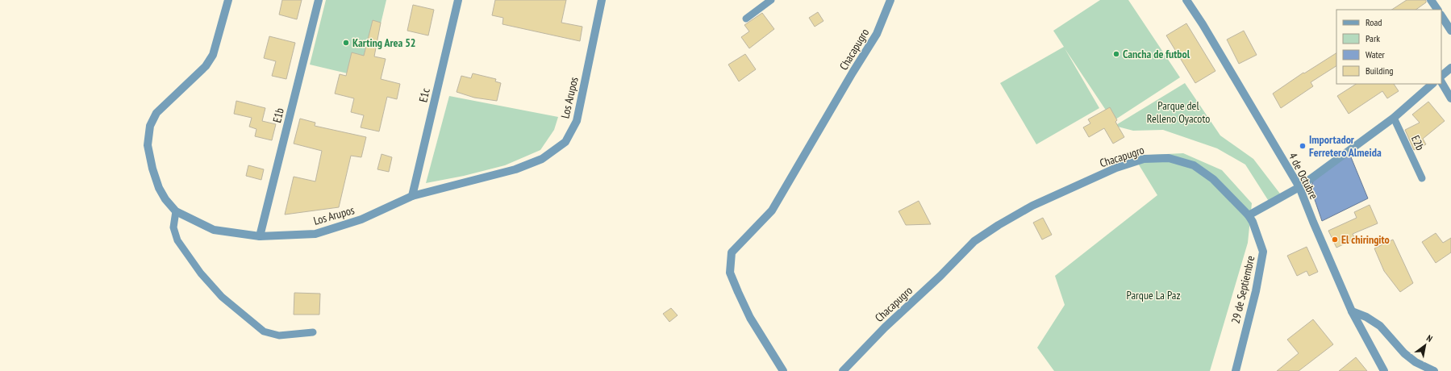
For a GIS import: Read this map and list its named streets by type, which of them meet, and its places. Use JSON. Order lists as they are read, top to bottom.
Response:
{
  "streets": {
    "street": [
      "Chacapugro",
      "E1c",
      "Los Arupos",
      "E1b",
      "4 de Octubre",
      "29 de Septiembre"
    ],
    "lane": ["E2b"]
  },
  "crossings": [
    ["Chacapugro", "29 de Septiembre"],
    ["E1c", "Los Arupos"],
    ["Los Arupos", "E1b"]
  ],
  "parks": ["Parque del Relleno Oyacoto", "Parque La Paz"],
  "places": [
    "Karting Area 52",
    "Cancha de futbol",
    "Importador Ferretero Almeida",
    "El chiringito"
  ],
  "legend": [
    "Road",
    "Park",
    "Water",
    "Building"
  ],
  "north": "top right"
}
